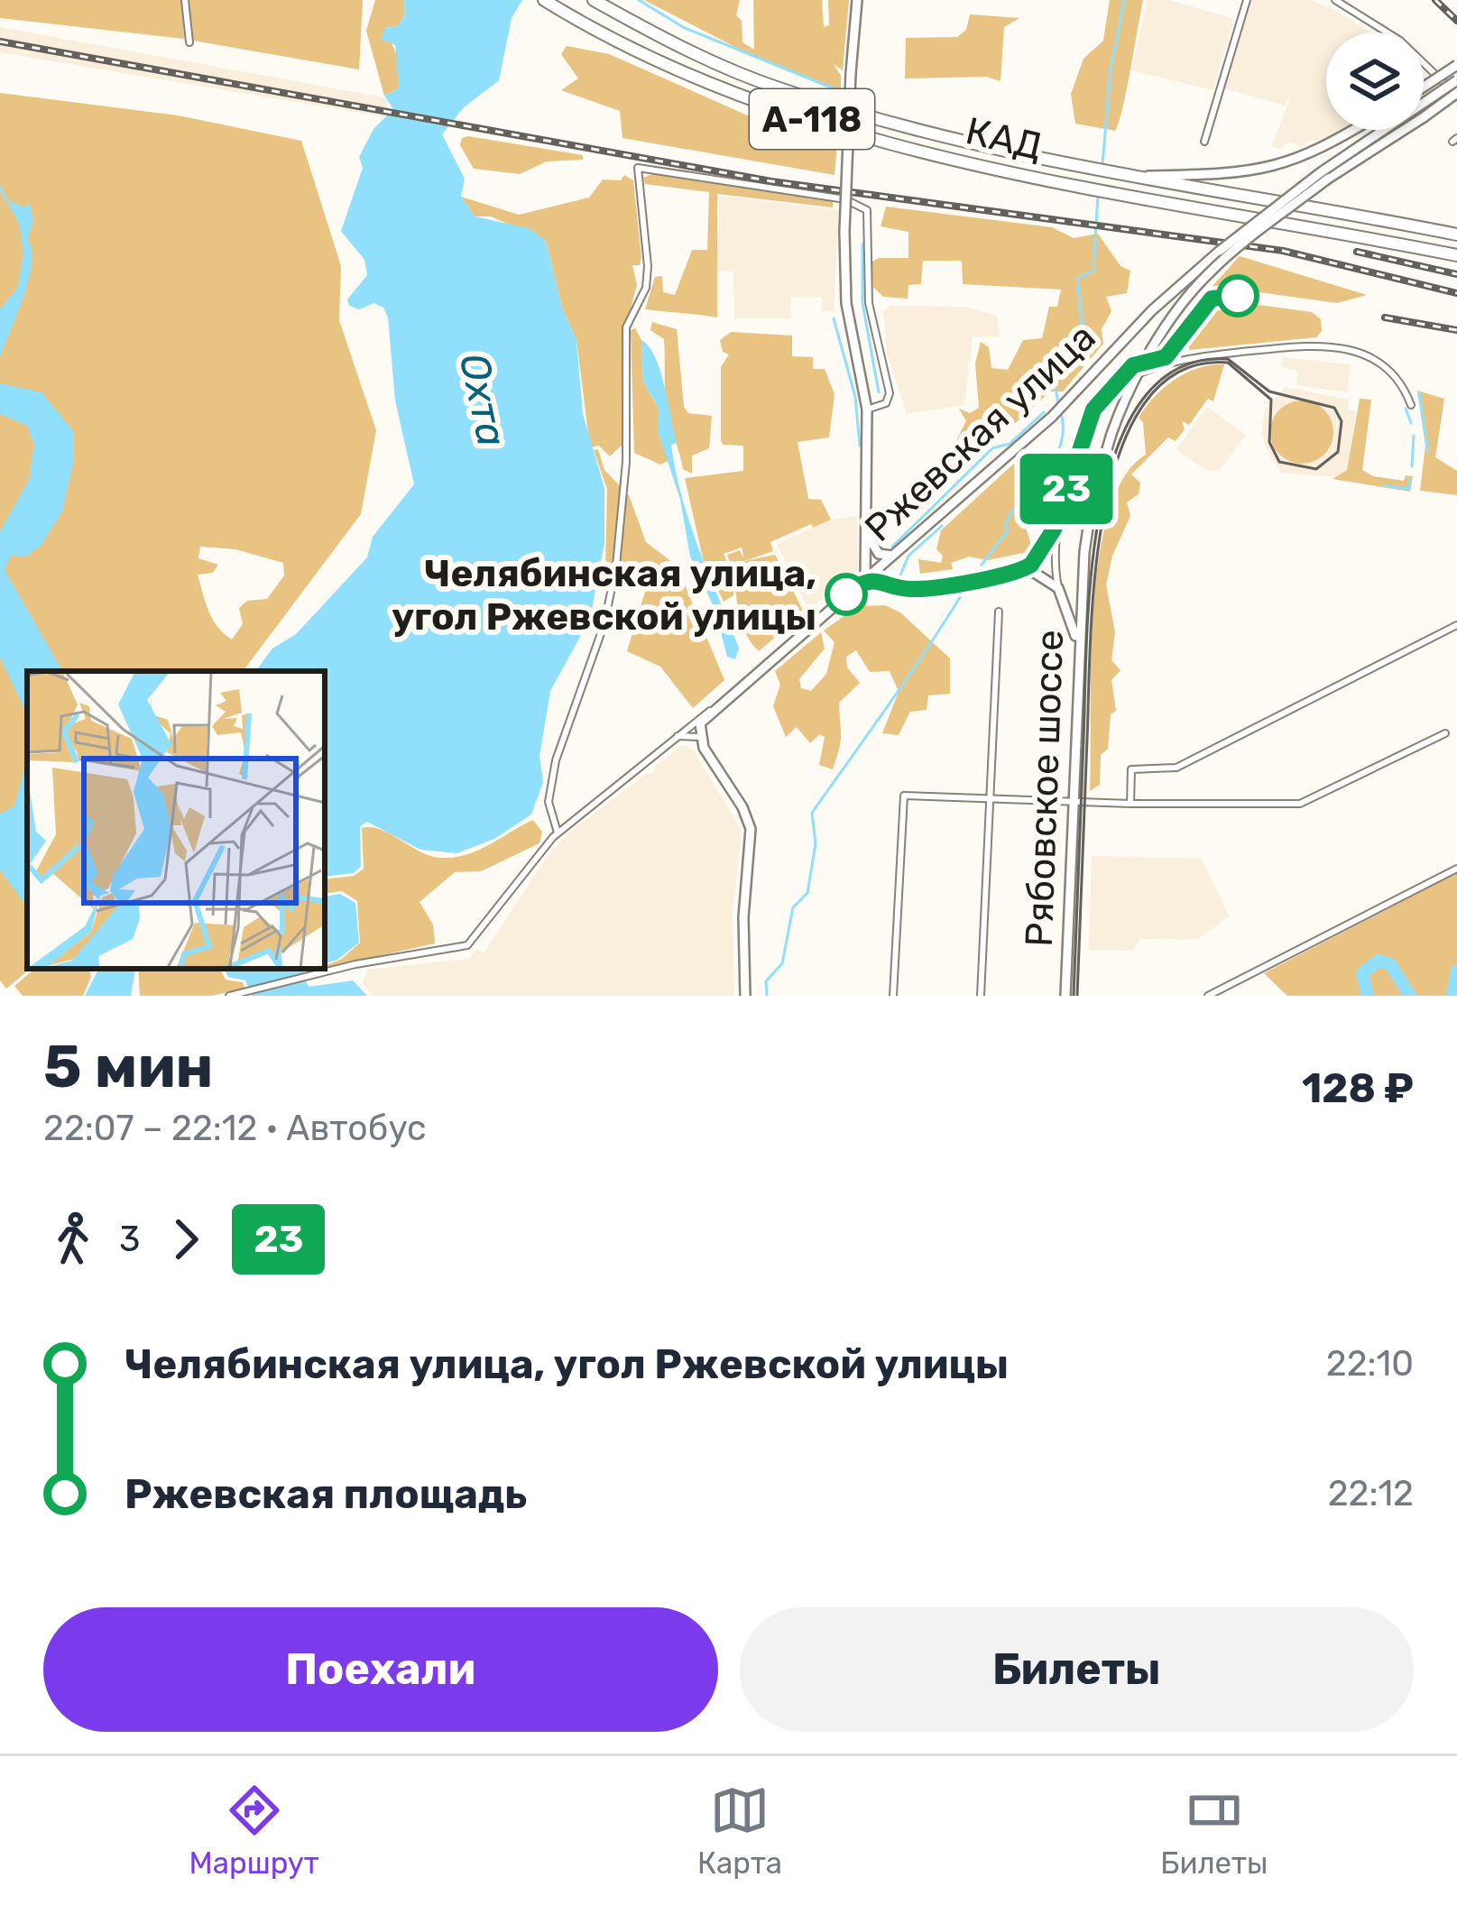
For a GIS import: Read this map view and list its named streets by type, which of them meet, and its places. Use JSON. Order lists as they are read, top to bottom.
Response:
{
  "streets": {
    "highway": ["А-118", "КАД"],
    "main road": ["Ржевская улица", "Рябовское шоссе"]
  },
  "water": ["Охта"],
  "places": ["Челябинская улица, угол Ржевской улицы"],
  "lines": ["bus line 23"],
  "page": {
    "on_map": "23",
    "heading": ["5 мин", "22:07 – 22:12 · Автобус", "128 ₽"],
    "legs": ["3", "23"],
    "list": [
      {
        "name": "Челябинская улица, угол Ржевской улицы",
        "value": "22:10"
      },
      {
        "name": "Ржевская площадь",
        "value": "22:12"
      }
    ],
    "buttons": ["Поехали", "Билеты"],
    "tabs": ["Маршрут", "Карта", "Билеты"]
  }
}
